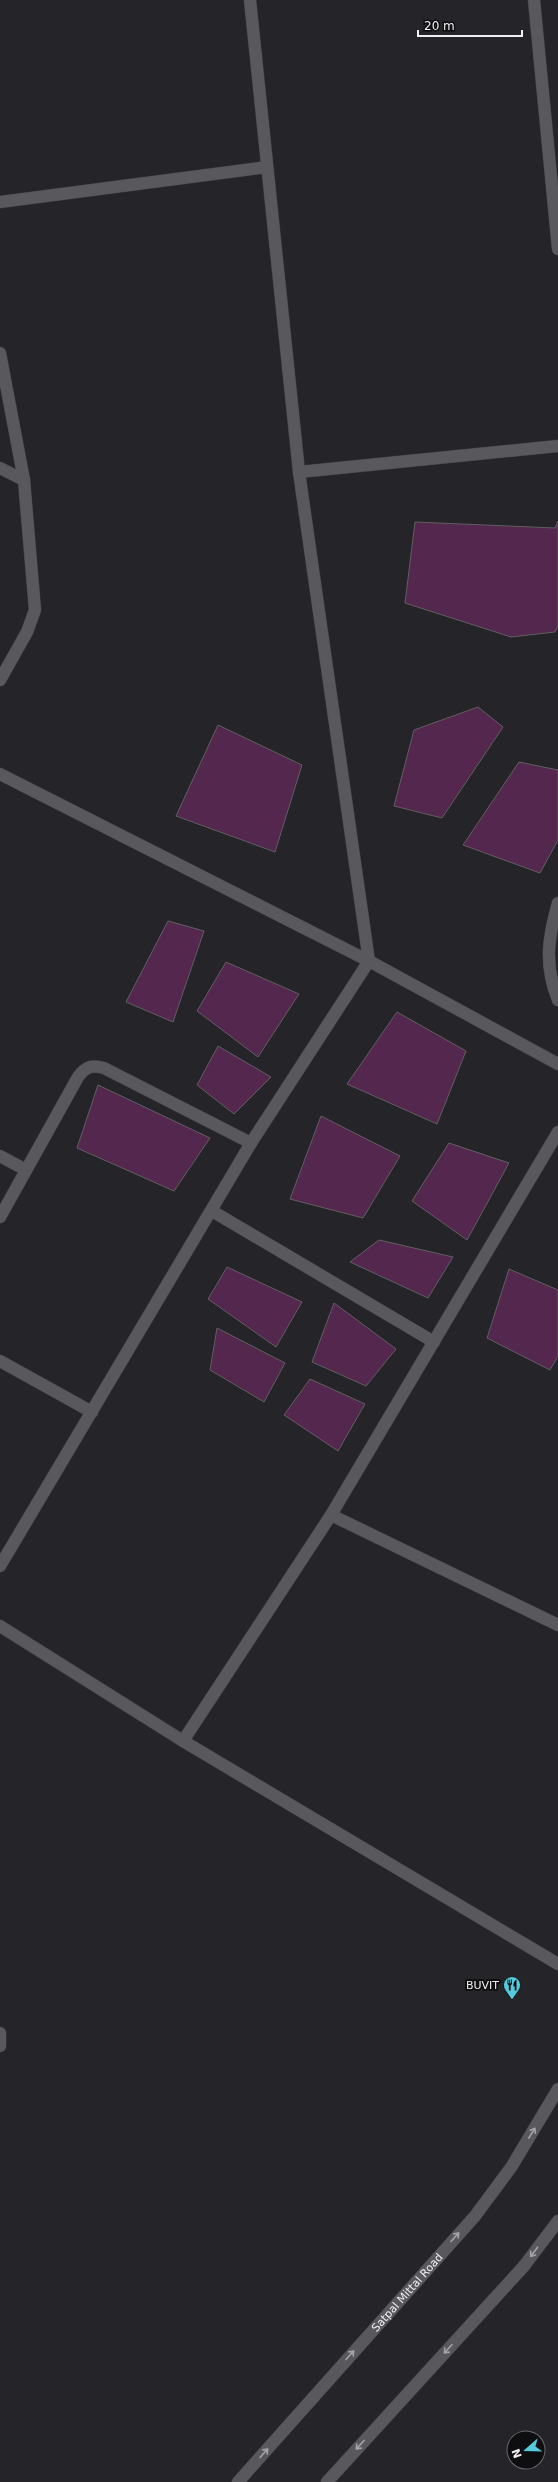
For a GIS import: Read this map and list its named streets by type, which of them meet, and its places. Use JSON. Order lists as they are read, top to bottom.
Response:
{
  "streets": {
    "street": ["Satpal Mittal Road"]
  },
  "places": {
    "restaurant": ["BUVIT"]
  },
  "scale_bar": "20 m",
  "north": "left"
}
